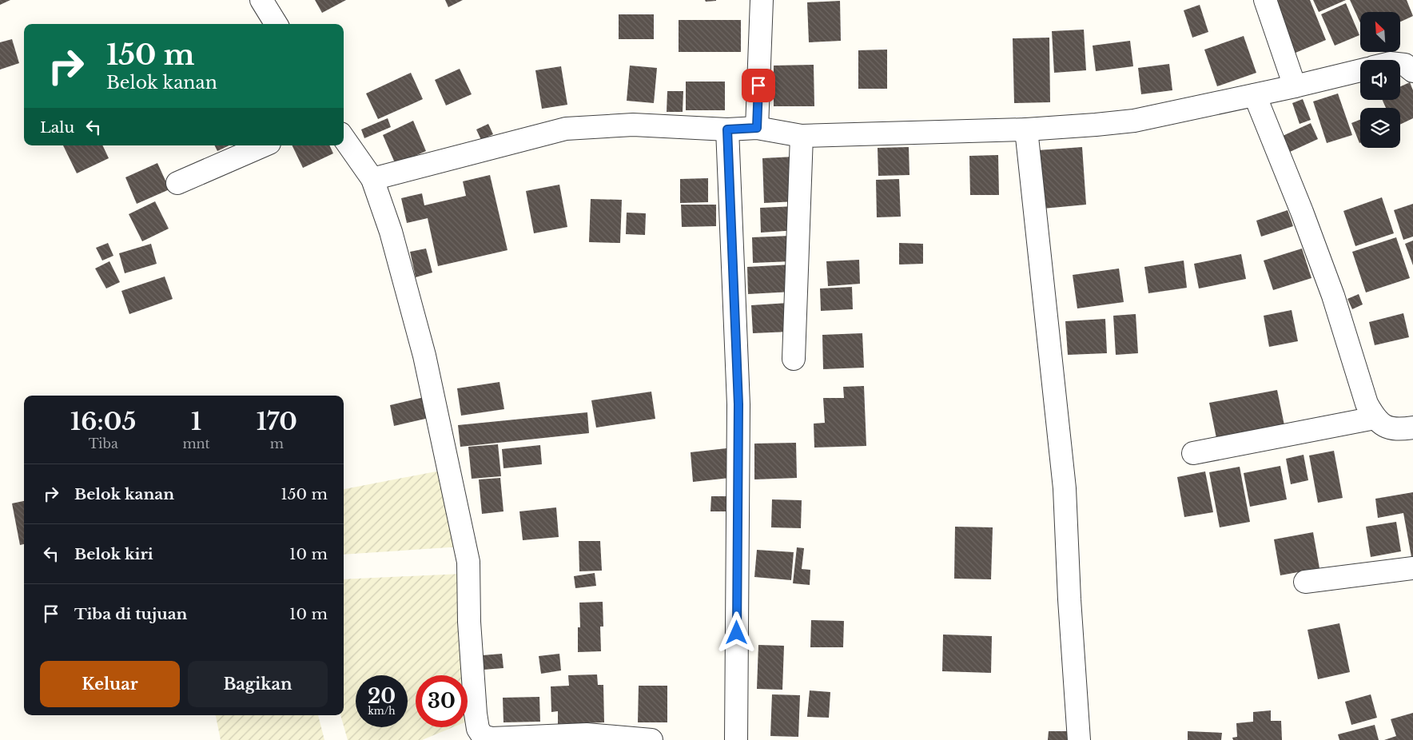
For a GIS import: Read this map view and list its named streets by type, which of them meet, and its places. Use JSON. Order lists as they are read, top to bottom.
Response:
{
  "north": "top left",
  "page": {
    "turn": ["150 m", "Belok kanan"],
    "then": "Lalu",
    "eta": [
      "16:05",
      "Tiba",
      "1",
      "mnt",
      "170",
      "m"
    ],
    "list": [
      {
        "name": "Belok kanan",
        "value": "150 m"
      },
      {
        "name": "Belok kiri",
        "value": "10 m"
      },
      {
        "name": "Tiba di tujuan",
        "value": "10 m"
      }
    ],
    "buttons": ["Keluar", "Bagikan"],
    "speed": "20 km/h",
    "limit": "30"
  }
}
